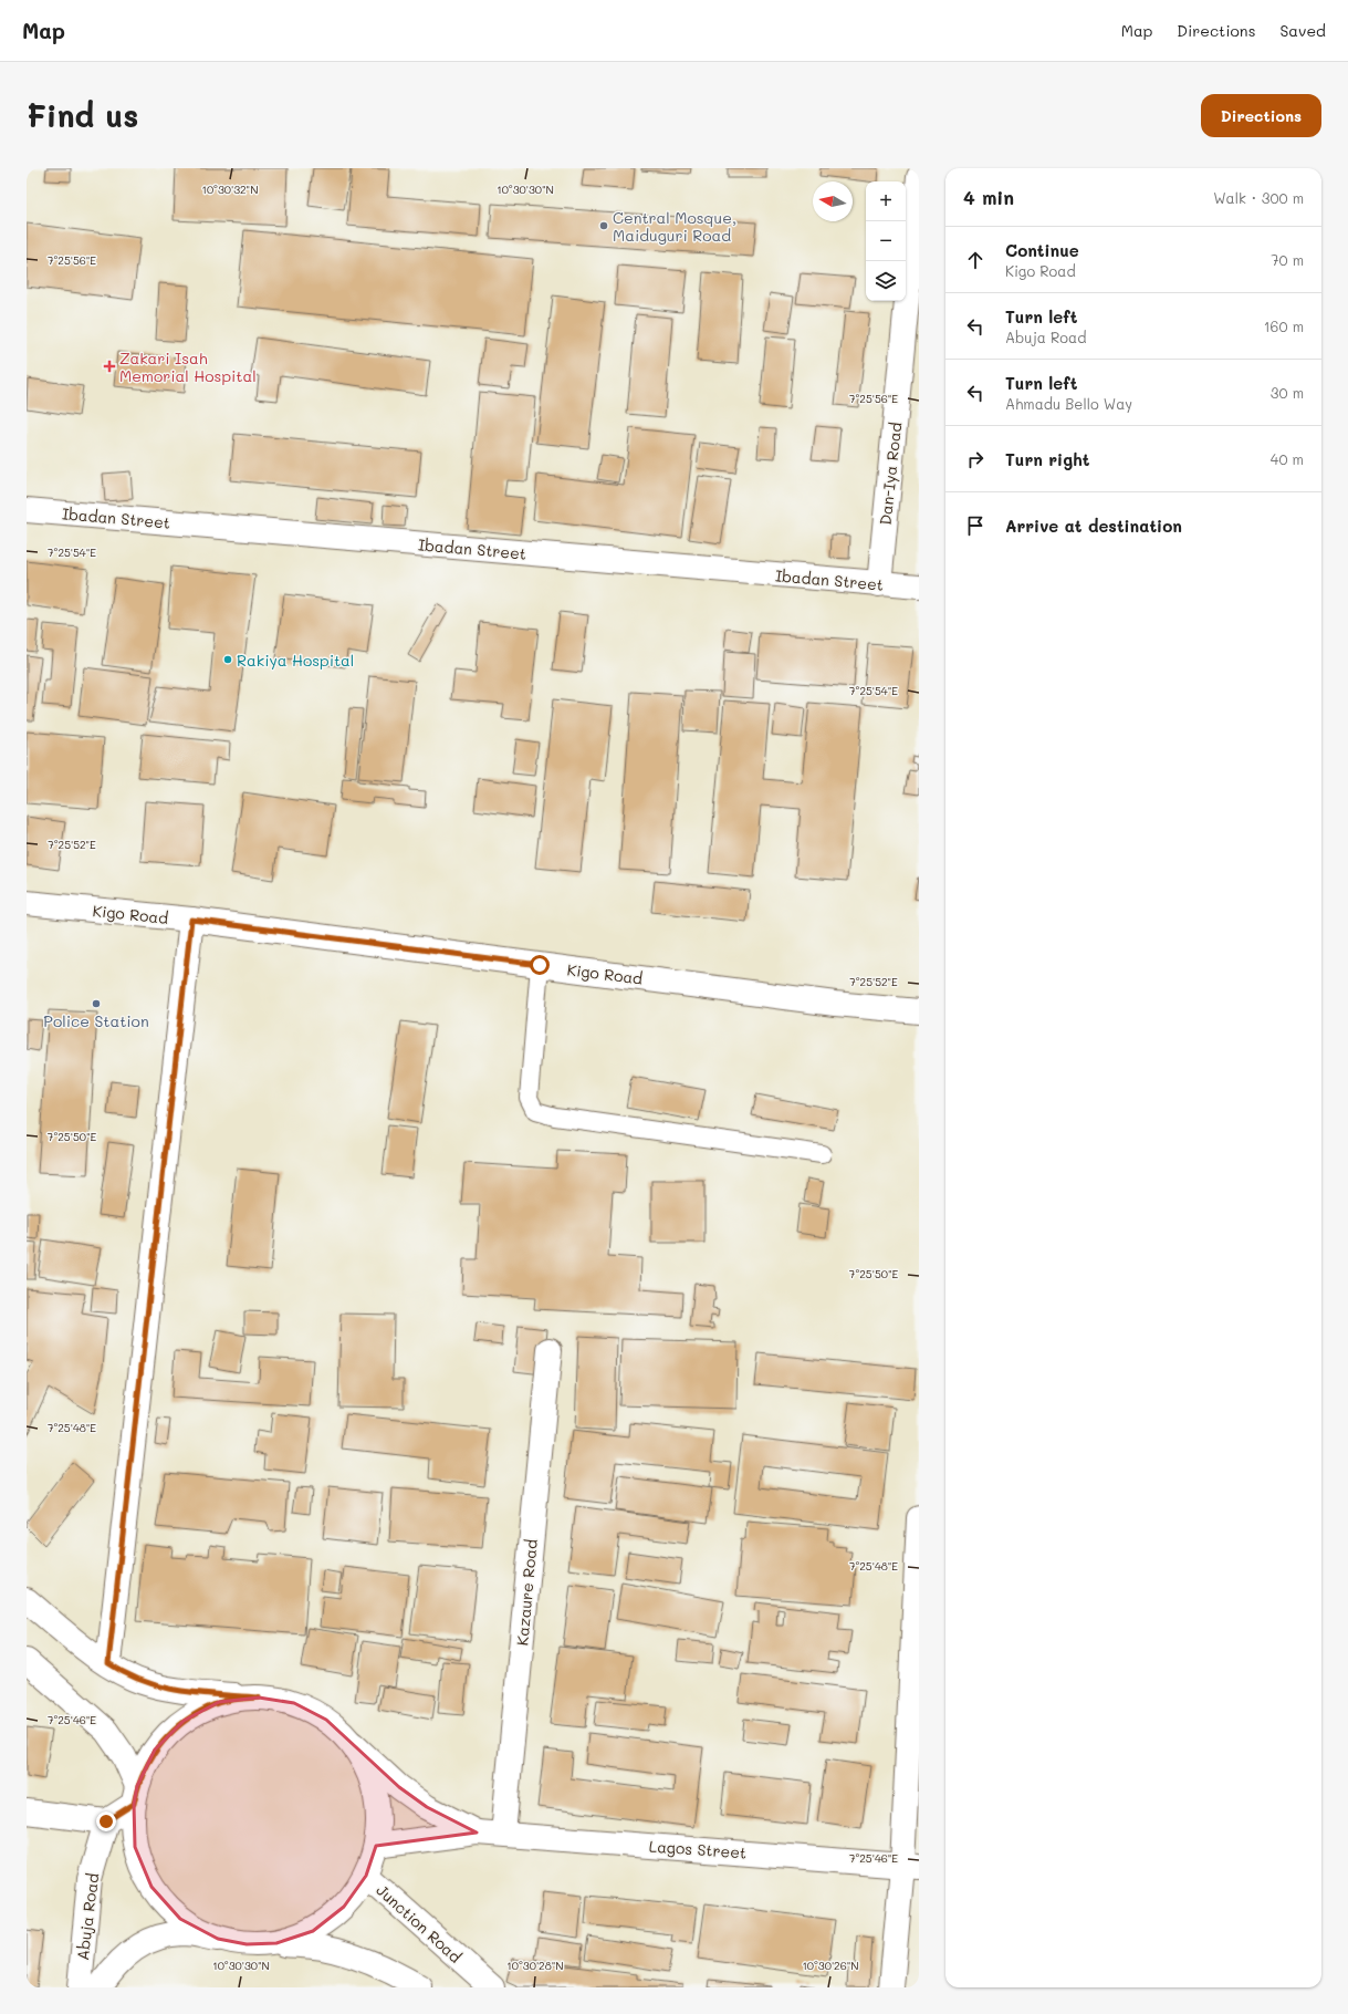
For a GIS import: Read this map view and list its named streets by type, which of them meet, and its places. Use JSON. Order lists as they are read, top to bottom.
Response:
{
  "streets": {
    "street": [
      "Dan-Iya Road",
      "Ibadan Street",
      "Kigo Road",
      "Kazaure Road",
      "Lagos Street",
      "Abuja Road",
      "Junction Road"
    ]
  },
  "crossings": [
    ["Dan-Iya Road", "Ibadan Street"],
    ["Kazaure Road", "Lagos Street"]
  ],
  "places": {
    "other": ["Central Mosque, Maiduguri Road", "Rakiya Hospital", "Police Station"],
    "health": ["Zakari Isah Memorial Hospital"]
  },
  "north": "left",
  "page": {
    "header": "Map",
    "nav": ["Map", "Directions", "Saved"],
    "buttons": "Directions",
    "title": "Find us",
    "heading": ["4 min", "Walk · 300 m"],
    "map_buttons": ["+", "−"],
    "list": [
      ["Continue", "Kigo Road", "70 m"],
      ["Turn left", "Abuja Road", "160 m"],
      ["Turn left", "Ahmadu Bello Way", "30 m"],
      ["Turn right", "40 m"],
      "Arrive at destination"
    ]
  },
  "coordinates": [
    "10°30'32\"N",
    "10°30'30\"N",
    "7°25'56\"E",
    "7°25'54\"E",
    "7°25'52\"E",
    "7°25'50\"E",
    "7°25'48\"E",
    "7°25'46\"E",
    "10°30'28\"N",
    "10°30'26\"N"
  ]
}
